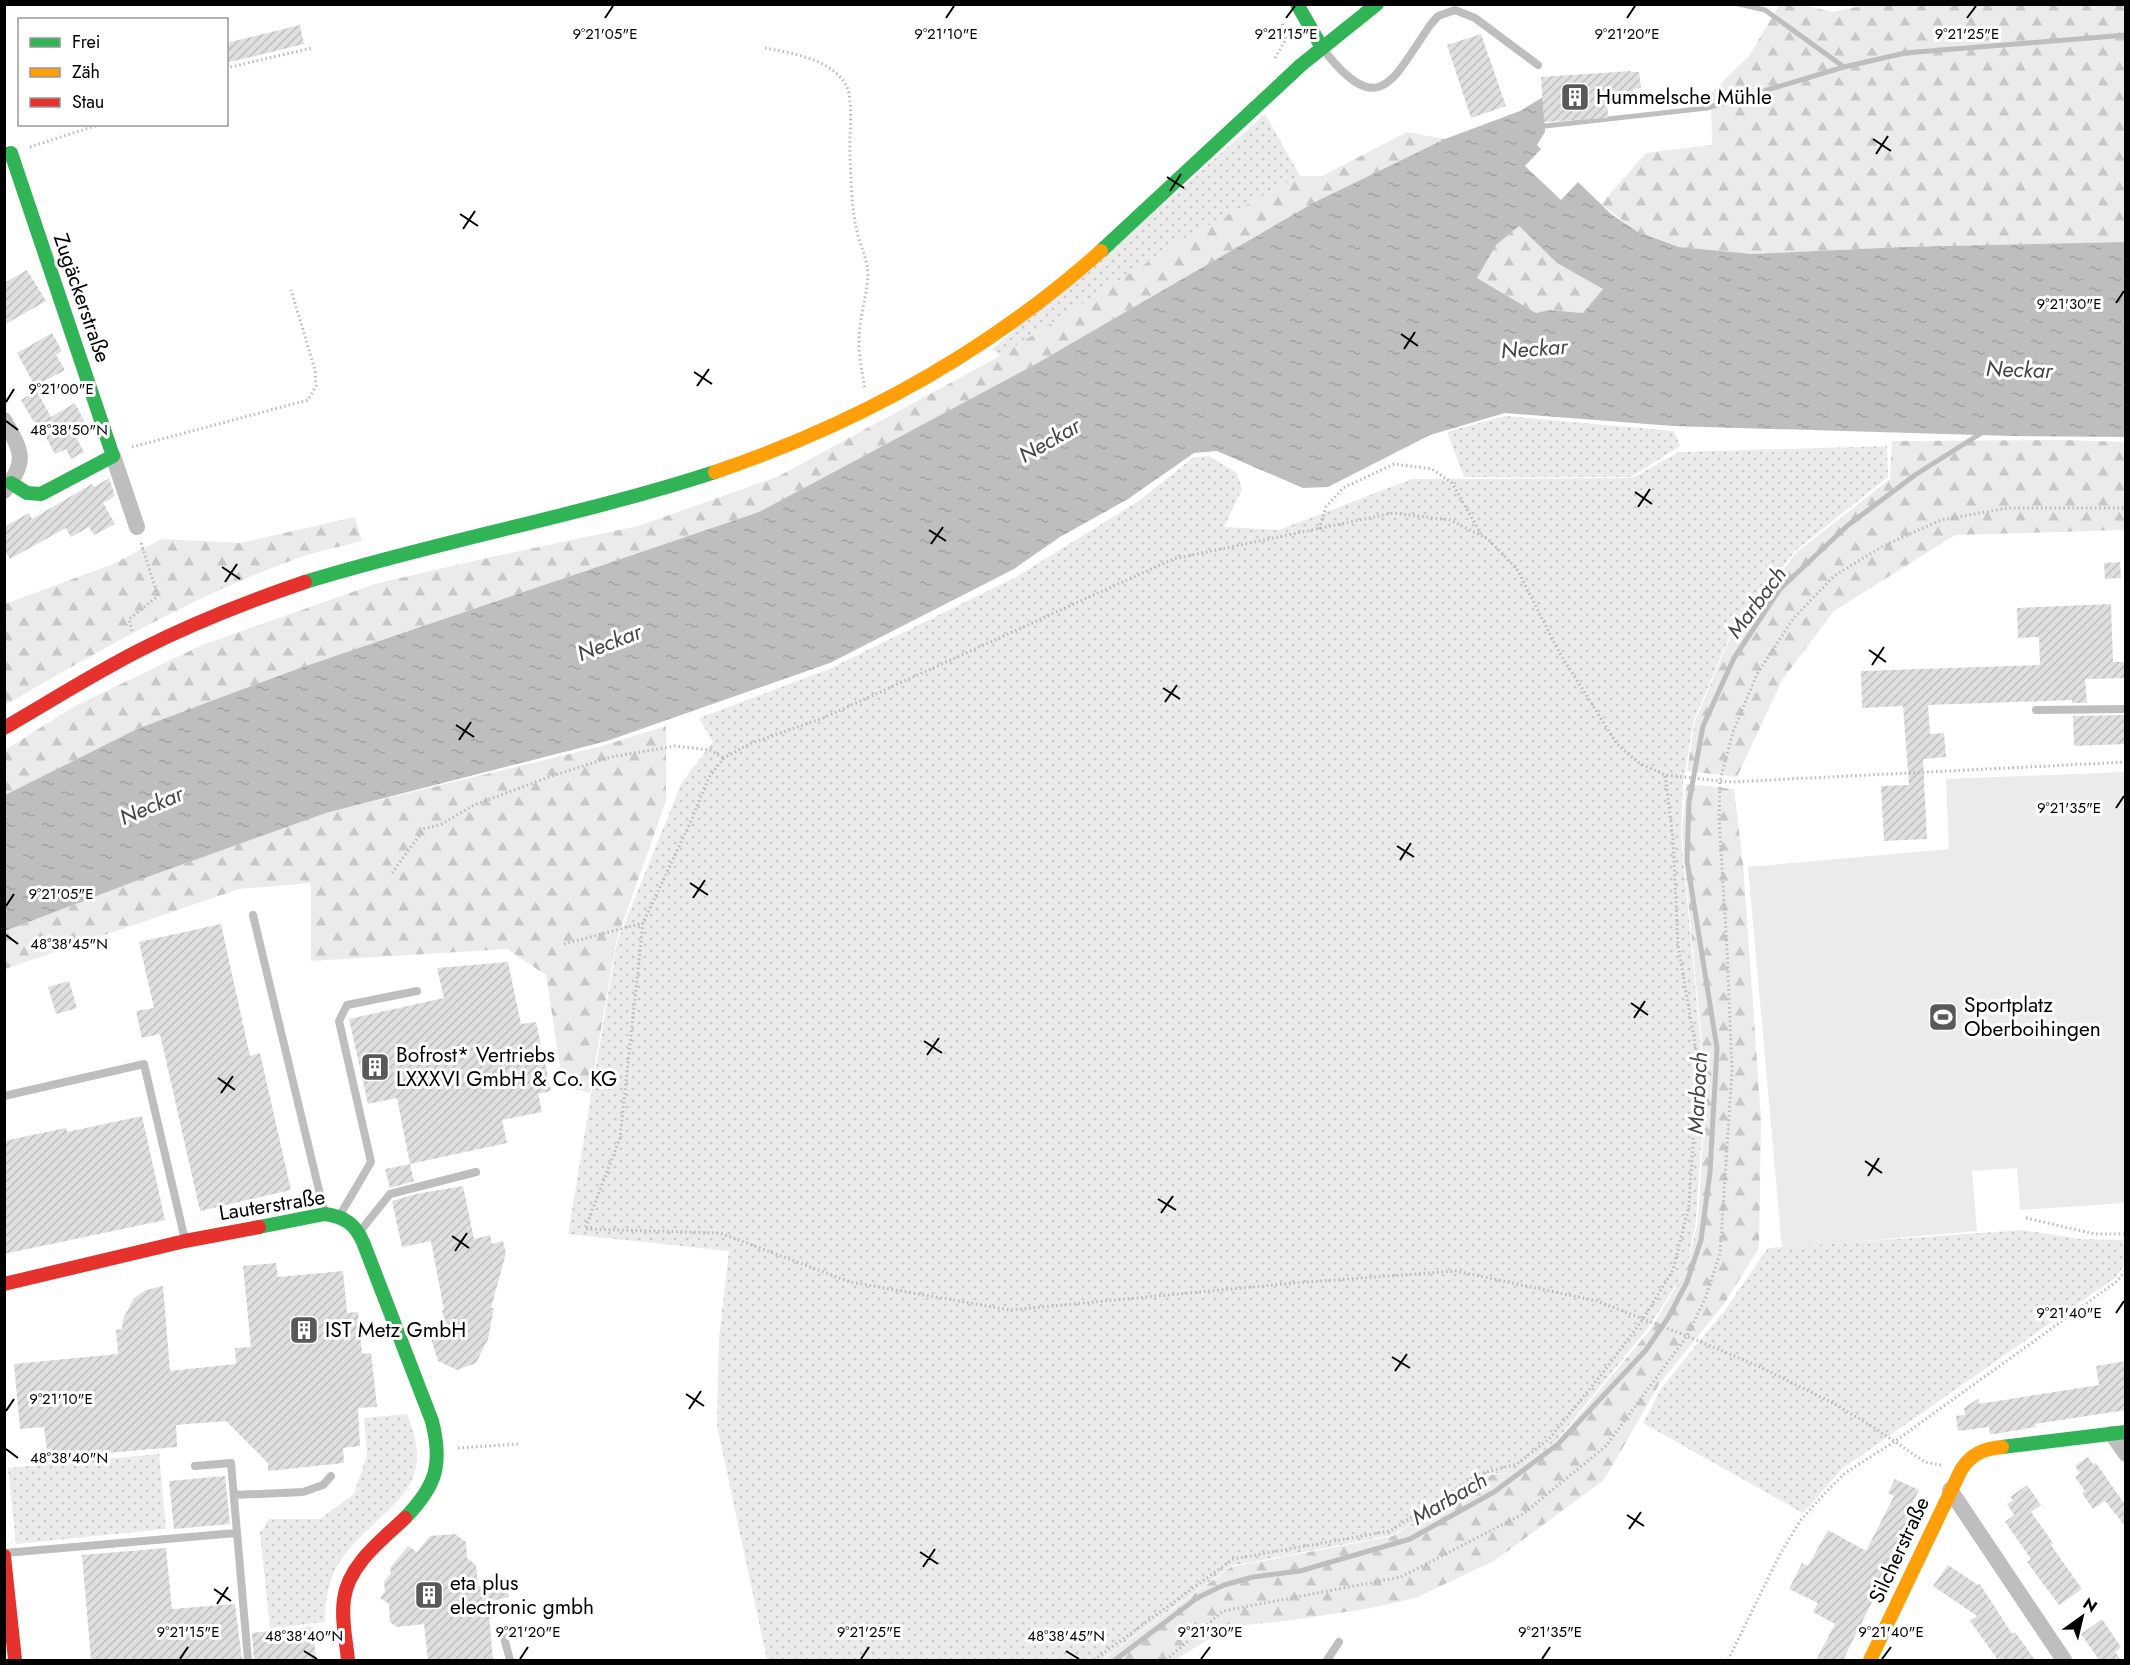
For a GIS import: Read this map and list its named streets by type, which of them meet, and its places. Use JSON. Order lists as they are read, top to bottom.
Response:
{
  "streets": {
    "street": ["Zugäckerstraße", "Lauterstraße", "Silcherstraße"]
  },
  "water": ["Neckar", "Marbach"],
  "places": {
    "building": [
      "Hummelsche Mühle",
      "Bofrost* Vertriebs LXXXVI GmbH & Co. KG",
      "IST Metz GmbH",
      "eta plus electronic gmbh"
    ],
    "sports": ["Sportplatz Oberboihingen"]
  },
  "legend": ["Frei", "Zäh", "Stau"],
  "north": "top right",
  "coordinates": [
    "9°21'05\"E",
    "9°21'10\"E",
    "9°21'15\"E",
    "9°21'20\"E",
    "9°21'25\"E",
    "9°21'30\"E",
    "9°21'00\"E",
    "48°38'50\"N",
    "9°21'35\"E",
    "48°38'45\"N",
    "9°21'40\"E",
    "48°38'40\"N"
  ]
}
